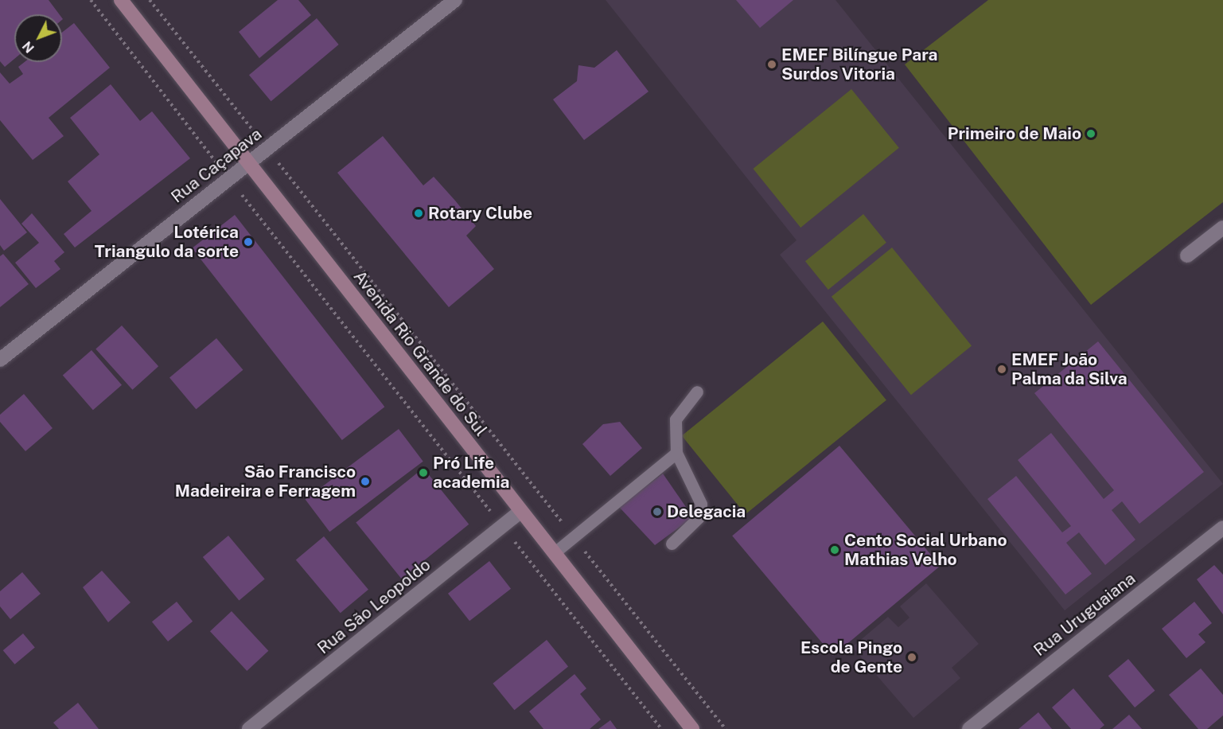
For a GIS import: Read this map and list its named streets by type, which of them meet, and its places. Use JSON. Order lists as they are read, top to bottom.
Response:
{
  "streets": {
    "main road": ["Avenida Rio Grande do Sul"],
    "street": ["Rua Caçapava", "Rua São Leopoldo", "Rua Uruguaiana"]
  },
  "crossings": [
    ["Rua Caçapava", "Avenida Rio Grande do Sul"],
    ["Avenida Rio Grande do Sul", "Rua São Leopoldo"]
  ],
  "places": [
    "EMEF Bilíngue Para Surdos Vitoria",
    "Primeiro de Maio",
    "Rotary Clube",
    "Lotérica Triangulo da sorte",
    "EMEF João Palma da Silva",
    "Pró Life academia",
    "São Francisco Madeireira e Ferragem",
    "Delegacia",
    "Cento Social Urbano Mathias Velho",
    "Escola Pingo de Gente"
  ],
  "north": "bottom left"
}
